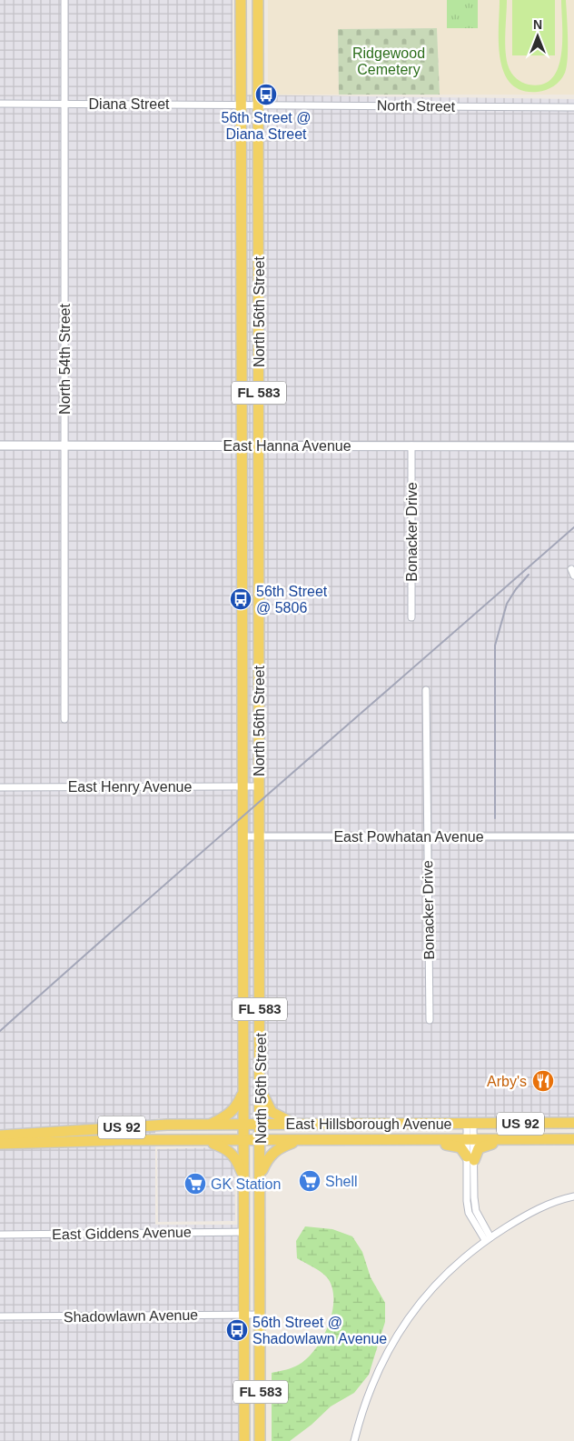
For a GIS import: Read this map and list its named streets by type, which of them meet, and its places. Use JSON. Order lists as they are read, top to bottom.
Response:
{
  "streets": {
    "main road": [
      "North 56th Street",
      "FL 583",
      "East Hillsborough Avenue",
      "US 92"
    ],
    "street": [
      "Diana Street",
      "North Street",
      "North 54th Street",
      "East Hanna Avenue",
      "Bonacker Drive",
      "East Henry Avenue",
      "East Powhatan Avenue",
      "East Giddens Avenue",
      "Shadowlawn Avenue"
    ]
  },
  "crossings": [
    ["Diana Street", "North Street"],
    ["Diana Street", "North 56th Street"],
    ["Diana Street", "North 54th Street"],
    ["North Street", "North 56th Street"],
    ["North 56th Street", "East Hanna Avenue"],
    ["North 56th Street", "East Henry Avenue"],
    ["North 56th Street", "East Powhatan Avenue"],
    ["North 56th Street", "East Hillsborough Avenue"],
    ["North 56th Street", "East Giddens Avenue"],
    ["North 56th Street", "Shadowlawn Avenue"],
    ["North 54th Street", "East Hanna Avenue"],
    ["East Hanna Avenue", "Bonacker Drive"],
    ["Bonacker Drive", "East Powhatan Avenue"]
  ],
  "parks": ["Ridgewood Cemetery"],
  "places": {
    "bus stop": ["56th Street @ Diana Street", "56th Street @ 5806", "56th Street @ Shadowlawn Avenue"],
    "restaurant": ["Arby's"],
    "supermarket": ["Shell", "GK Station"]
  },
  "north": "top"
}
